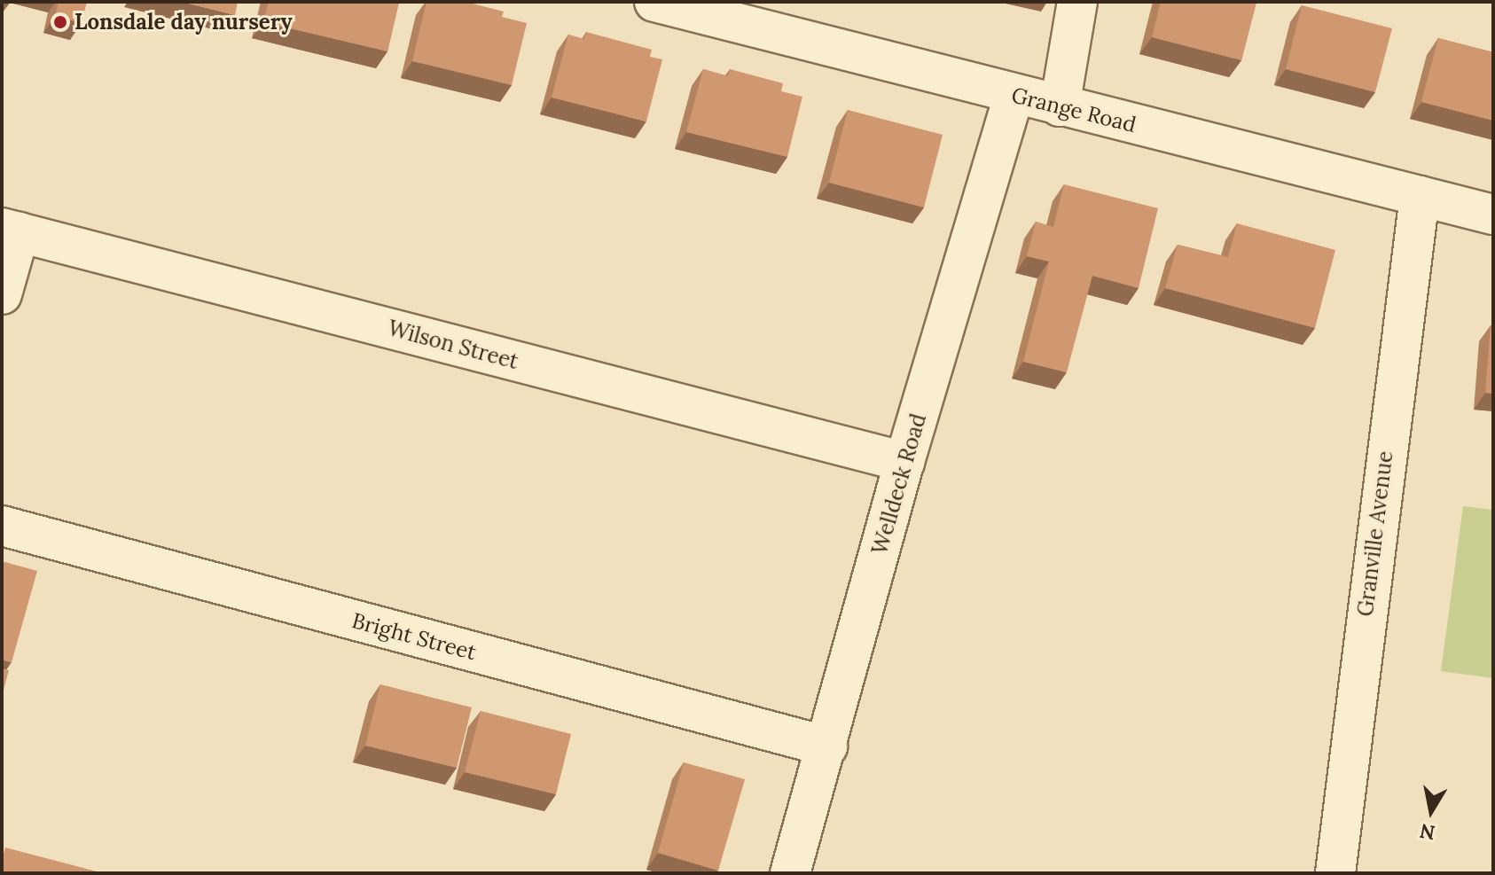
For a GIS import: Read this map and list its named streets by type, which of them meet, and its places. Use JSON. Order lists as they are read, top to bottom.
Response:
{
  "streets": {
    "street": [
      "Grange Road",
      "Wilson Street",
      "Welldeck Road",
      "Granville Avenue",
      "Bright Street"
    ]
  },
  "crossings": [
    ["Grange Road", "Welldeck Road"],
    ["Grange Road", "Granville Avenue"],
    ["Wilson Street", "Welldeck Road"],
    ["Welldeck Road", "Bright Street"]
  ],
  "places": ["Lonsdale day nursery"],
  "north": "bottom"
}
